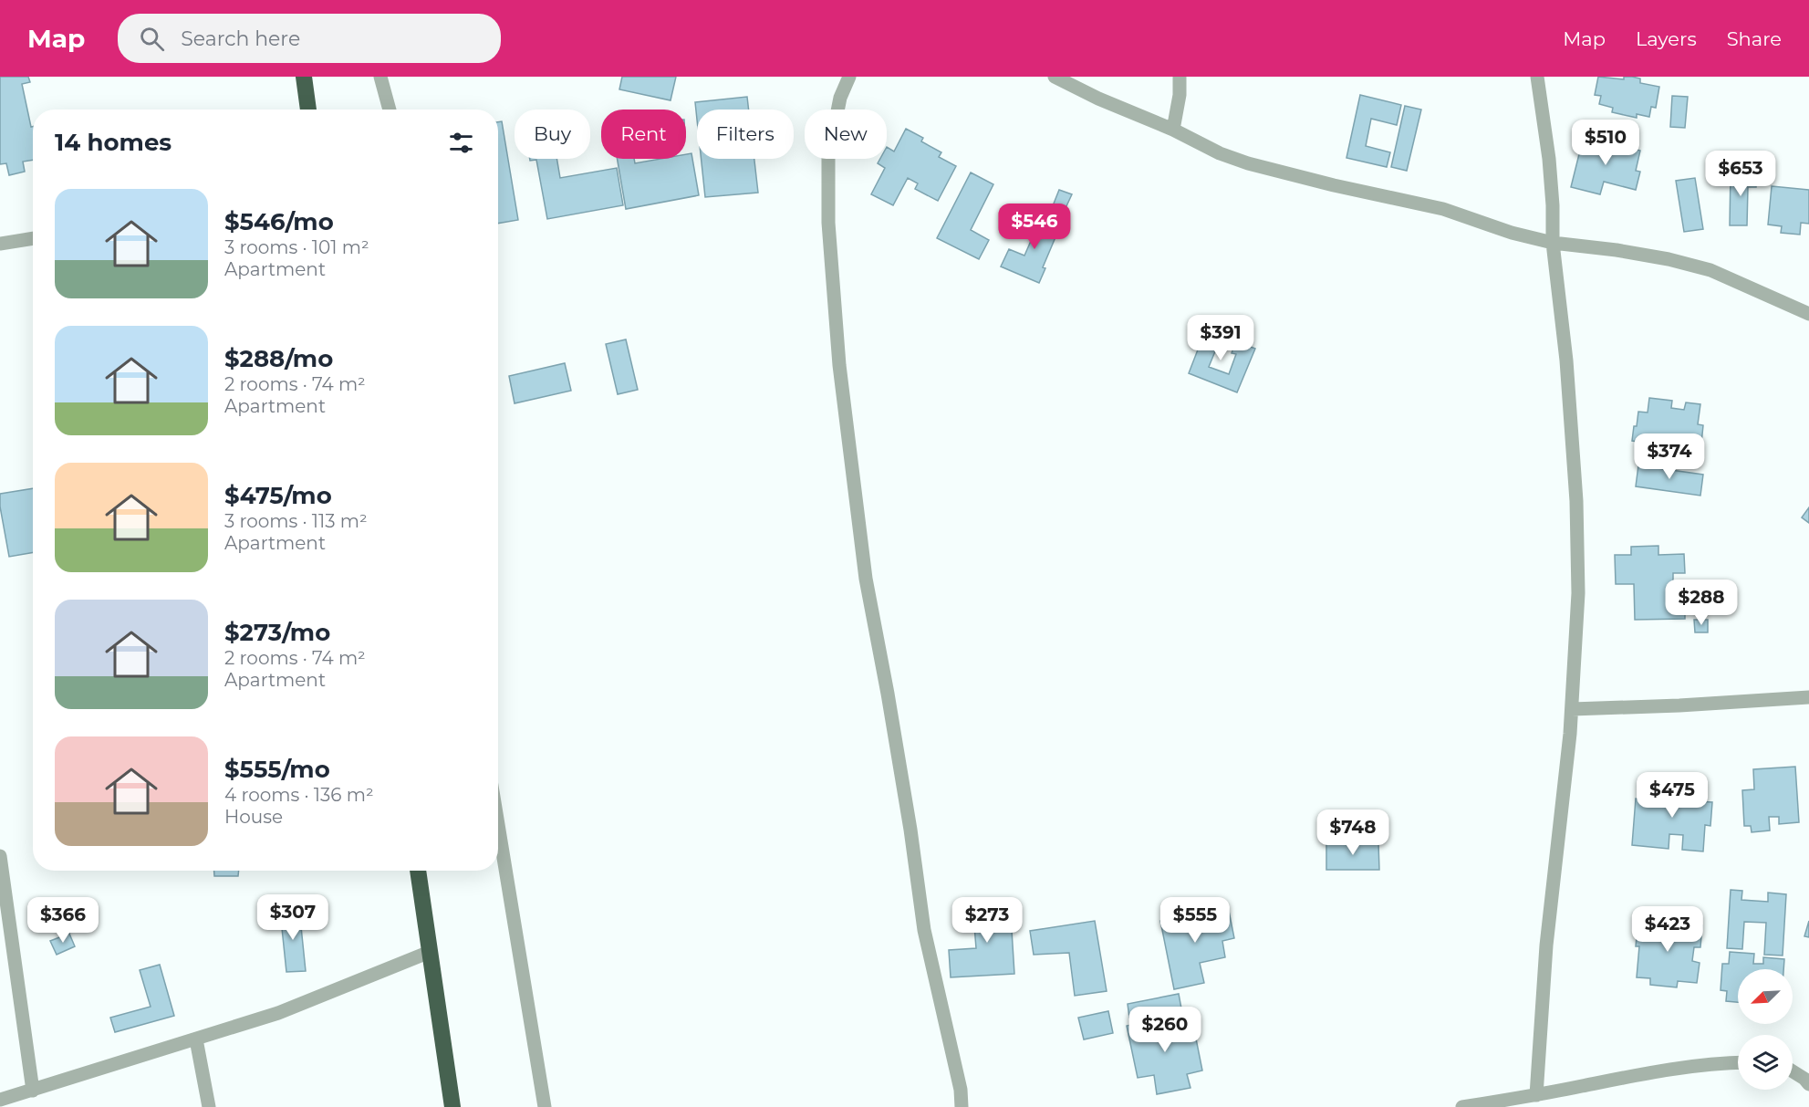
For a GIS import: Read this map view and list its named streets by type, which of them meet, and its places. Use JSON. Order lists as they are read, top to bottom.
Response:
{
  "north": "bottom left",
  "page": {
    "header": "Map",
    "search": "Search here",
    "nav": ["Map", "Layers", "Share"],
    "chip": [
      "Buy",
      "Rent",
      "Filters",
      "New"
    ],
    "heading": "14 homes",
    "price": [
      "$510",
      "$653",
      "$546",
      "$391",
      "$374",
      "$288",
      "$475",
      "$748",
      "$307",
      "$366",
      "$273",
      "$555",
      "$423",
      "$260"
    ],
    "list": [
      {
        "name": "$546/mo",
        "note": "3 rooms · 101 m² · Apartment"
      },
      {
        "name": "$288/mo",
        "note": "2 rooms · 74 m² · Apartment"
      },
      {
        "name": "$475/mo",
        "note": "3 rooms · 113 m² · Apartment"
      },
      {
        "name": "$273/mo",
        "note": "2 rooms · 74 m² · Apartment"
      },
      {
        "name": "$555/mo",
        "note": "4 rooms · 136 m² · House"
      }
    ]
  }
}
